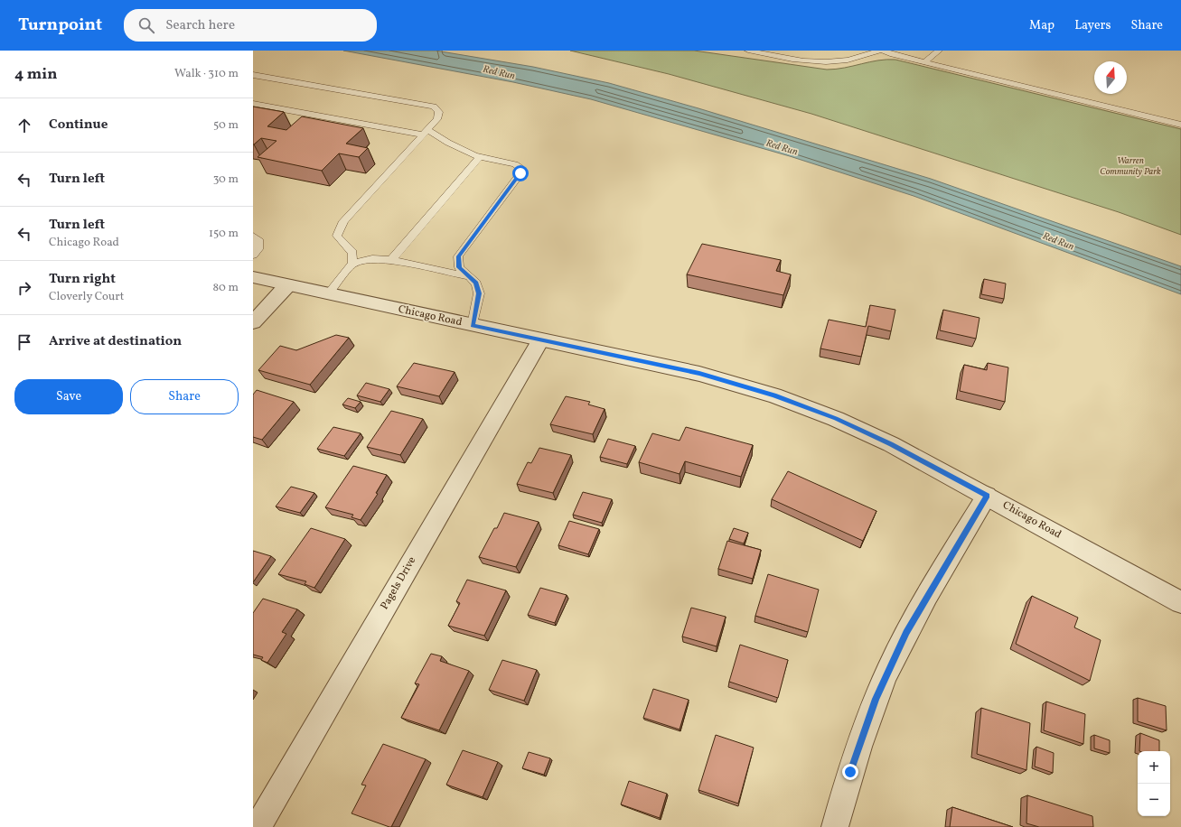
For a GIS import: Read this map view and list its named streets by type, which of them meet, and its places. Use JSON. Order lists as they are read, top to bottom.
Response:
{
  "streets": {
    "street": ["Chicago Road", "Pagels Drive"]
  },
  "crossings": [
    ["Chicago Road", "Pagels Drive"]
  ],
  "water": ["Red Run"],
  "parks": ["Warren Community Park"],
  "north": "top",
  "page": {
    "header": "Turnpoint",
    "search": "Search here",
    "nav": ["Map", "Layers", "Share"],
    "heading": ["4 min", "Walk · 310 m"],
    "list": [
      ["Continue", "50 m"],
      ["Turn left", "30 m"],
      ["Turn left", "Chicago Road", "150 m"],
      ["Turn right", "Cloverly Court", "80 m"],
      "Arrive at destination"
    ],
    "buttons": ["Save", "Share"],
    "map_buttons": ["+", "−"]
  }
}
